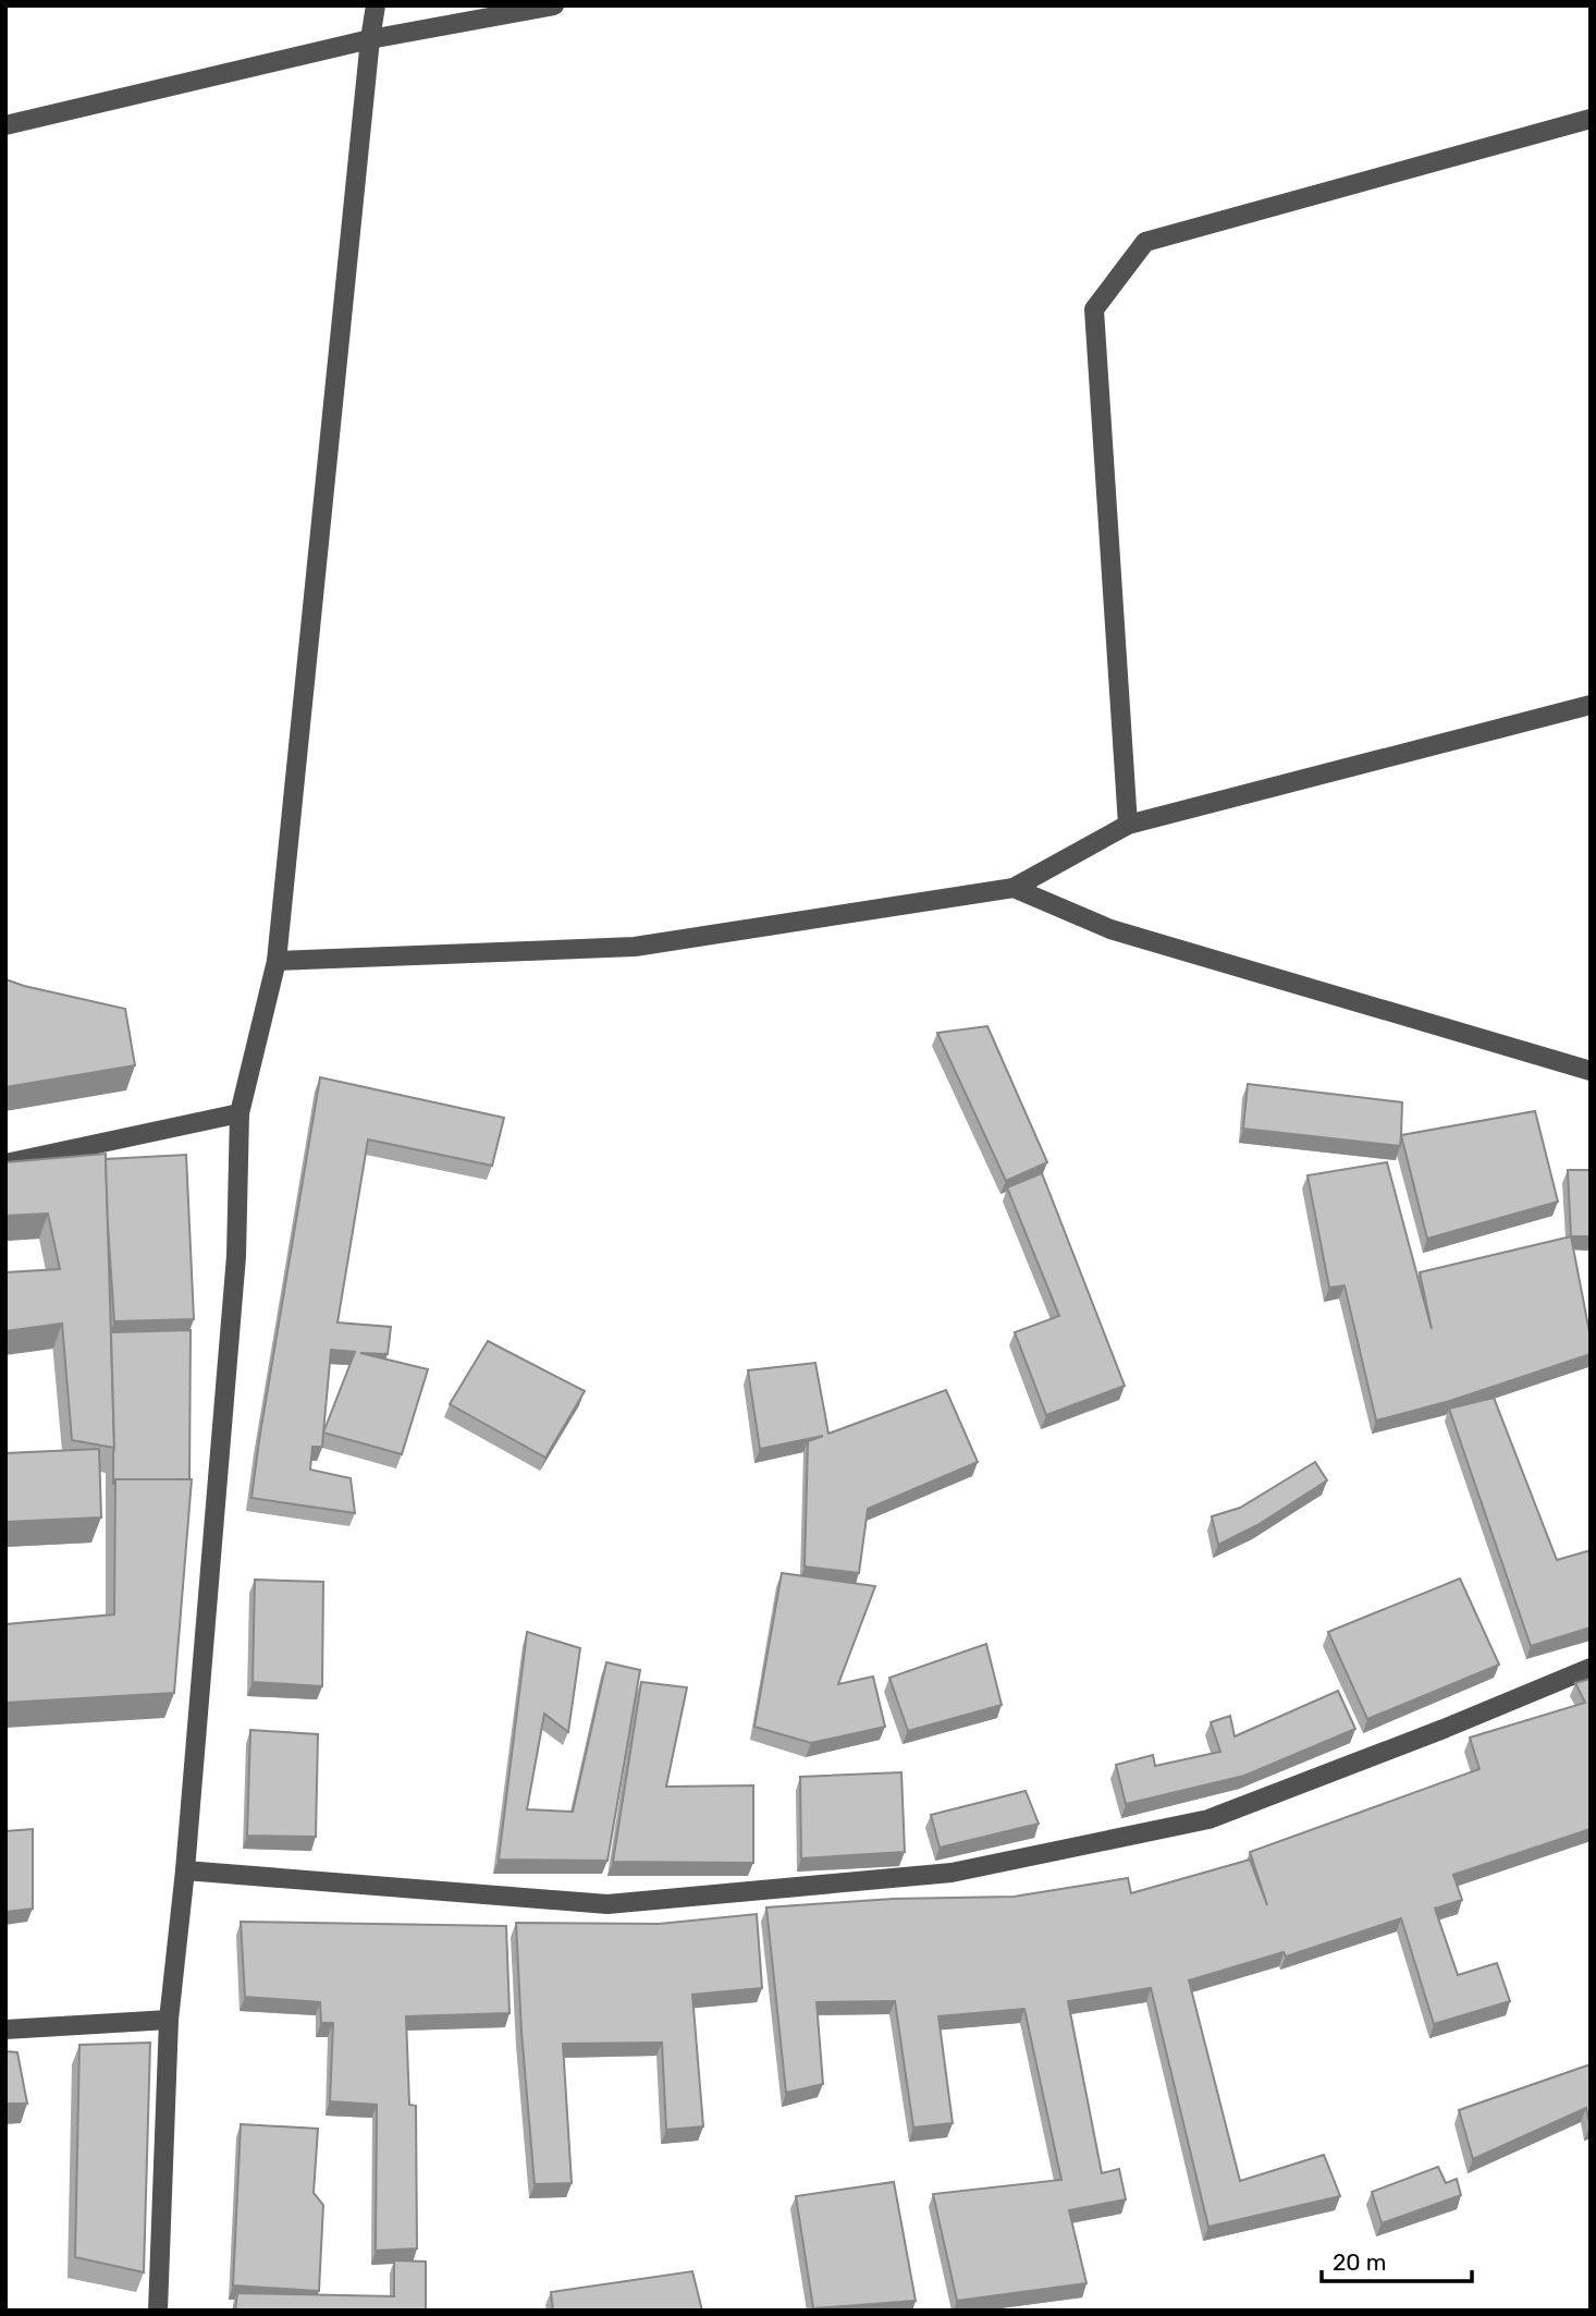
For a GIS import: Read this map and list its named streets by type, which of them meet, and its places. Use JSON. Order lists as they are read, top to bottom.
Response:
{
  "scale_bar": "20 m"
}
